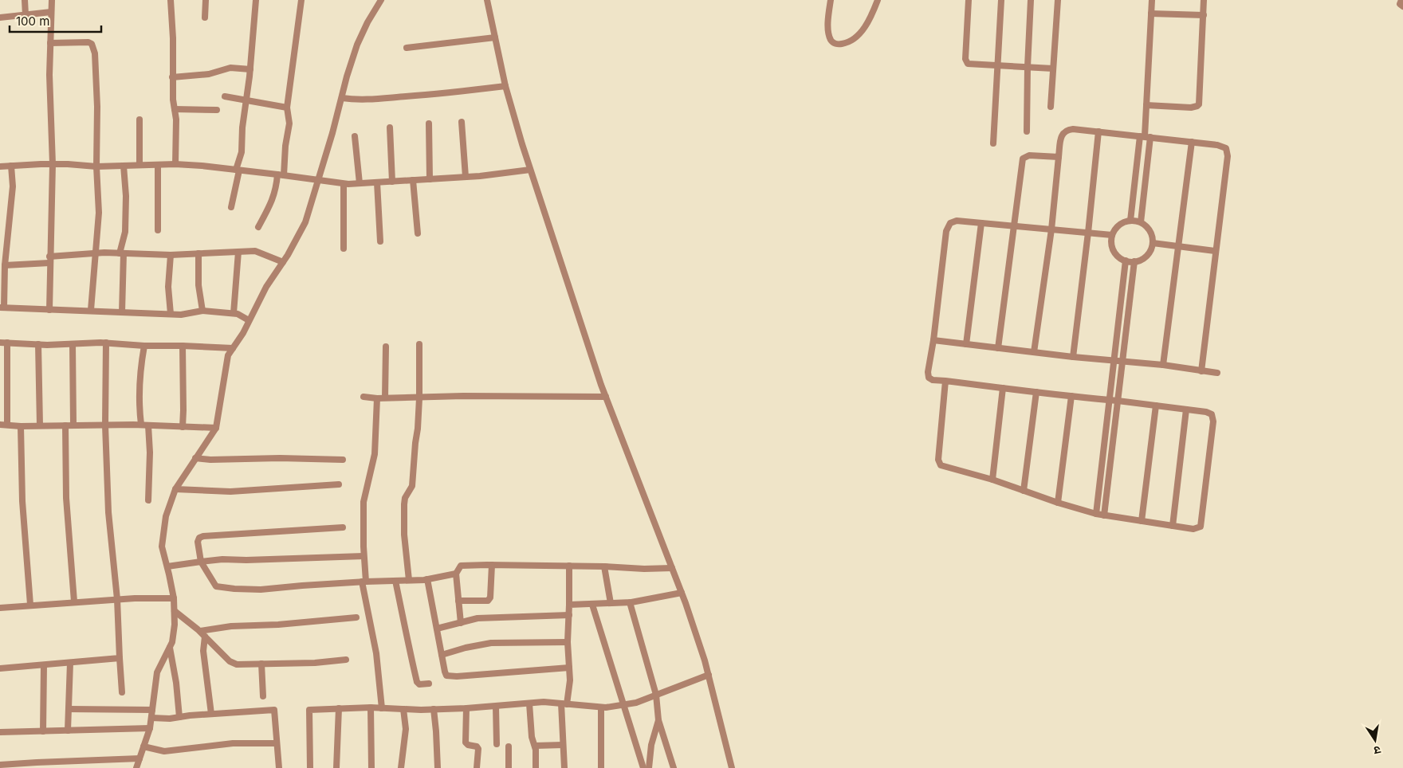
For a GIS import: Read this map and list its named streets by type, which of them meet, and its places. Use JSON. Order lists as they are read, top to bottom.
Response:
{
  "scale_bar": "100 m",
  "north": "bottom"
}
